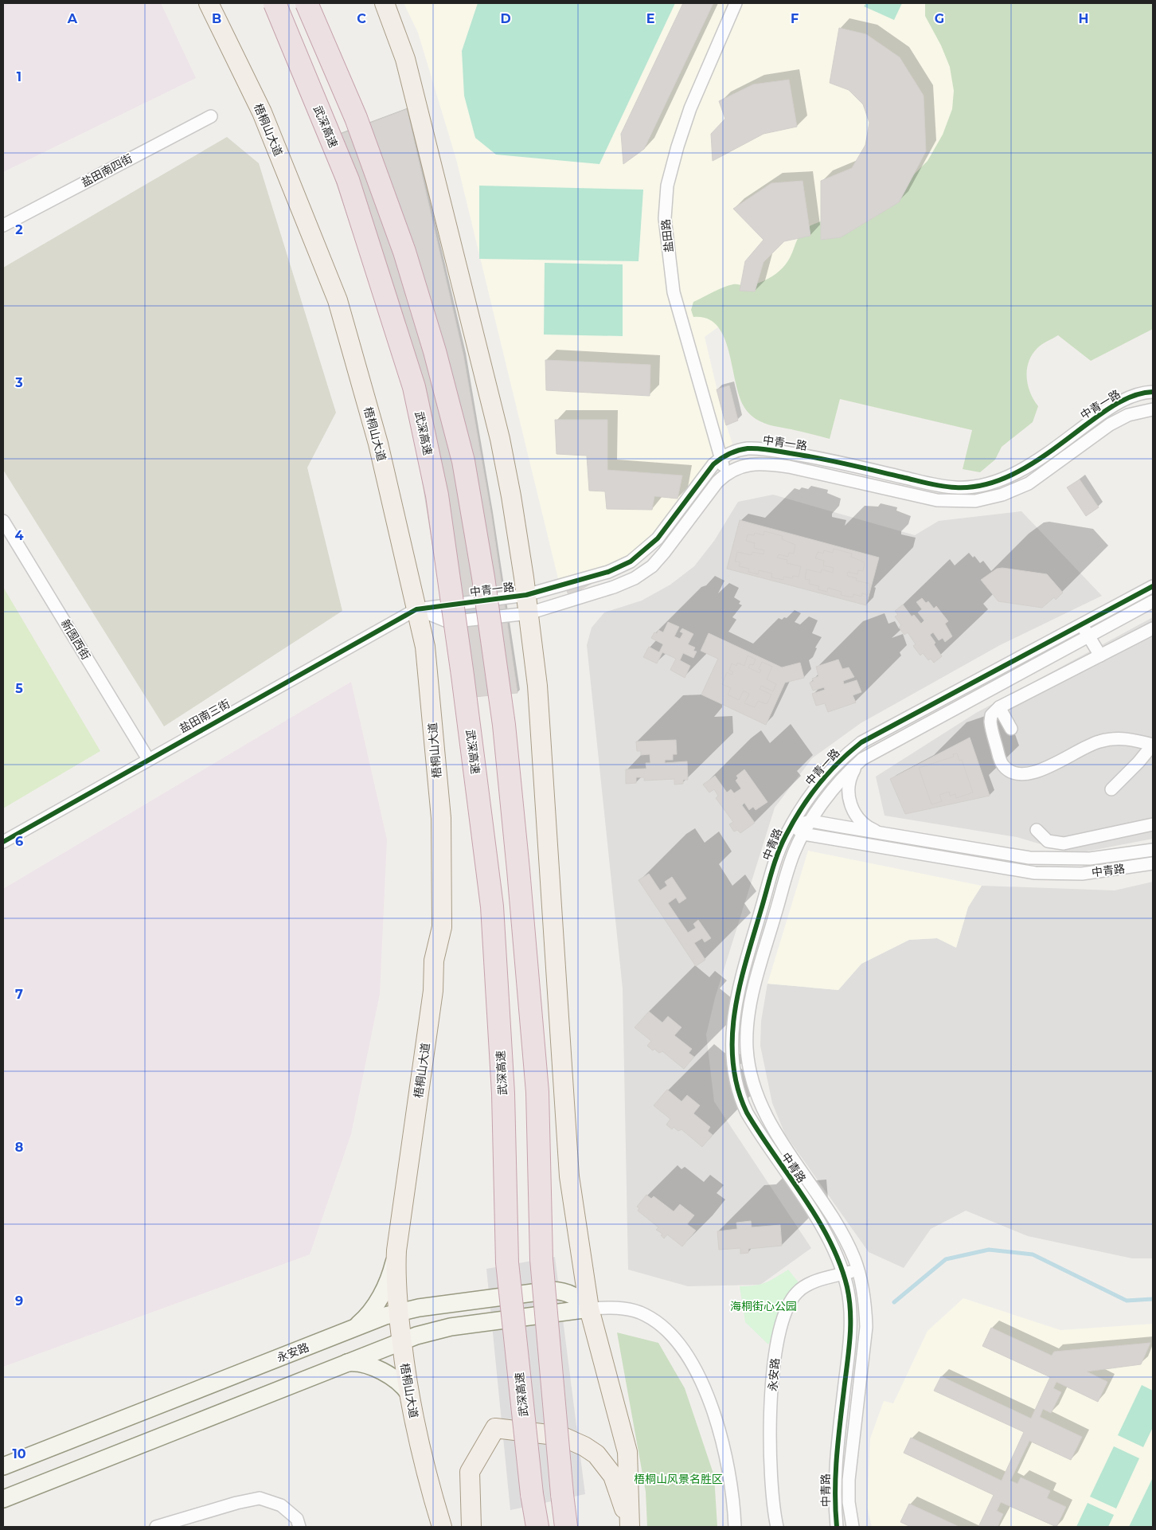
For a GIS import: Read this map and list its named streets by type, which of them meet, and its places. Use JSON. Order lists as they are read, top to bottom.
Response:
{
  "streets": {
    "highway": ["武深高速"],
    "main road": ["梧桐山大道", "永安路"],
    "street": [
      "盐田南四街",
      "盐田路",
      "中青一路",
      "新围西街",
      "盐田南三街",
      "中青路"
    ]
  },
  "crossings": [
    ["梧桐山大道", "中青一路"],
    ["梧桐山大道", "盐田南三街"],
    ["梧桐山大道", "永安路"],
    ["盐田路", "中青一路"],
    ["中青一路", "盐田南三街"],
    ["中青一路", "中青路"],
    ["新围西街", "盐田南三街"],
    ["中青路", "永安路"]
  ],
  "parks": ["海桐街心公园", "梧桐山风景名胜区"],
  "grid": {
    "columns": [
      "A",
      "B",
      "C",
      "D",
      "E",
      "F",
      "G",
      "H"
    ],
    "rows": [
      "1",
      "2",
      "3",
      "4",
      "5",
      "6",
      "7",
      "8",
      "9",
      "10"
    ]
  }
}
